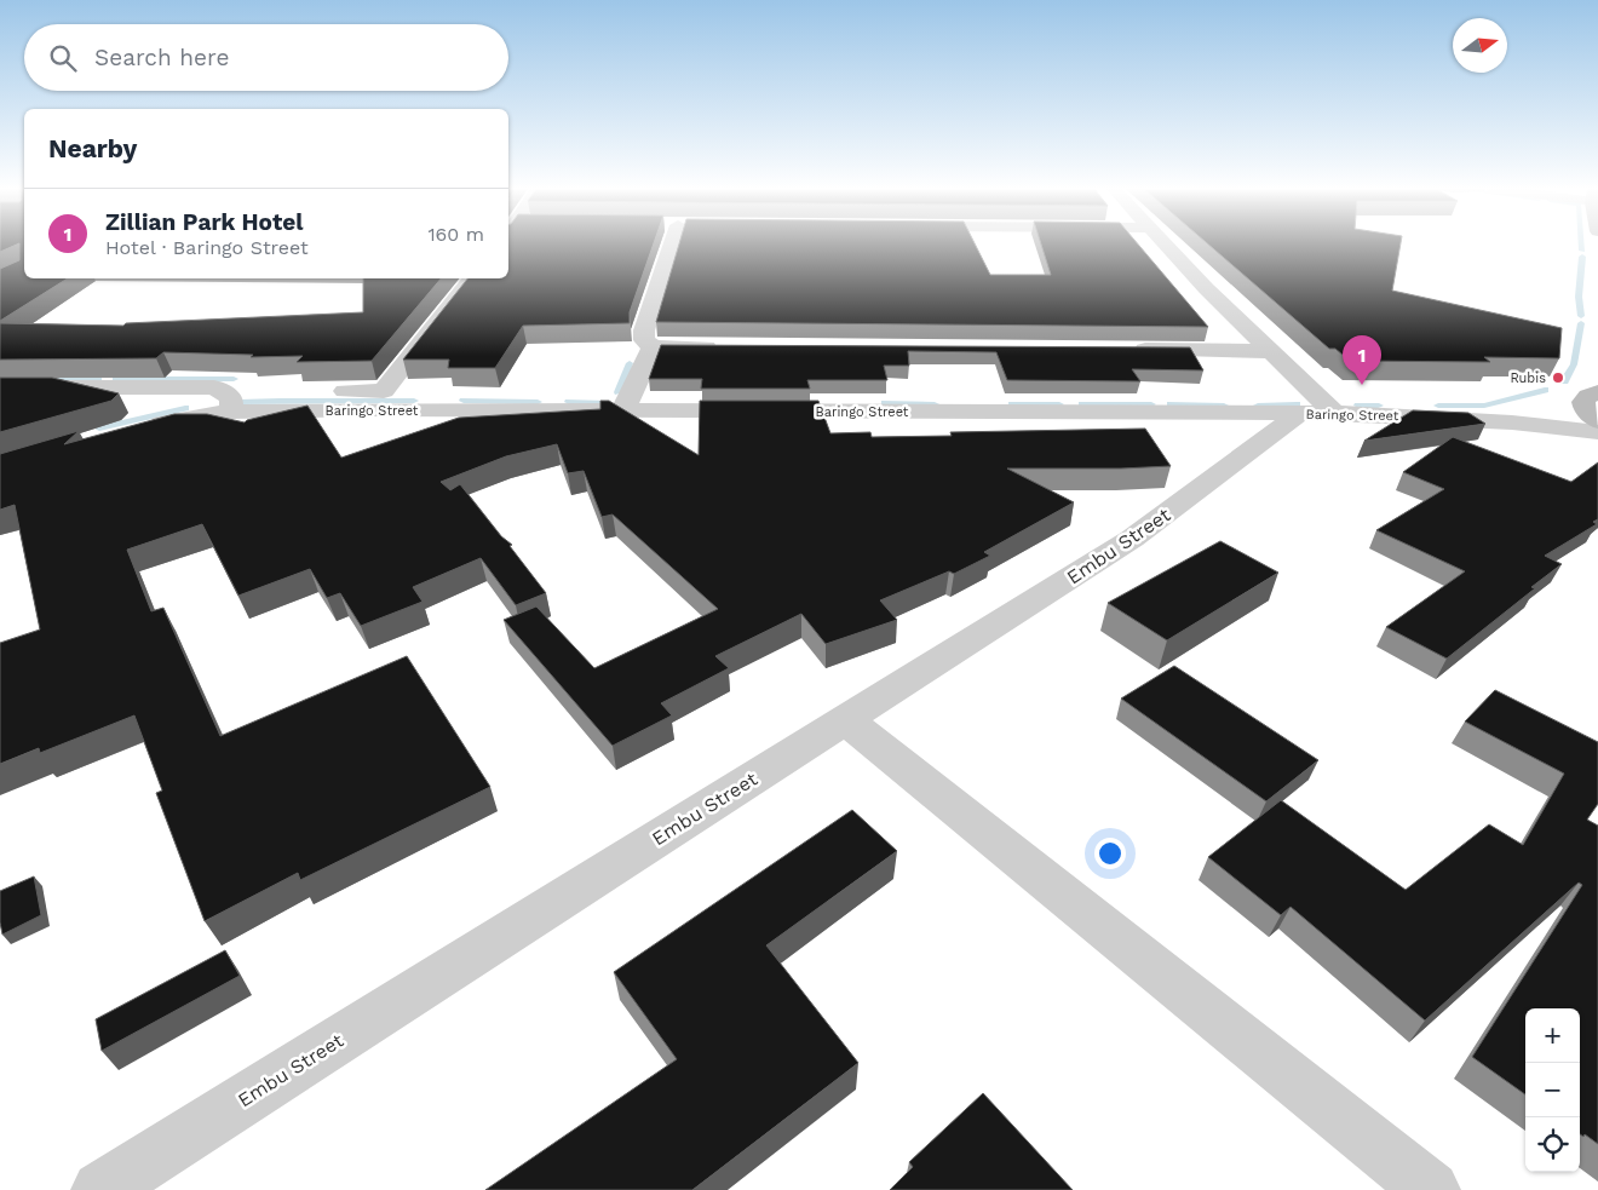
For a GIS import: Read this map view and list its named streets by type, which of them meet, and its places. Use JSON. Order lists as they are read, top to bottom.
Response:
{
  "streets": {
    "street": ["Baringo Street", "Embu Street"]
  },
  "crossings": [
    ["Baringo Street", "Embu Street"]
  ],
  "places": ["Rubis"],
  "north": "right",
  "page": {
    "search": "Search here",
    "heading": "Nearby",
    "list": [
      {
        "mark": "1",
        "name": "Zillian Park Hotel",
        "note": "Hotel · Baringo Street",
        "value": "160 m"
      }
    ],
    "pins": "1",
    "map_buttons": ["+", "−"]
  }
}
